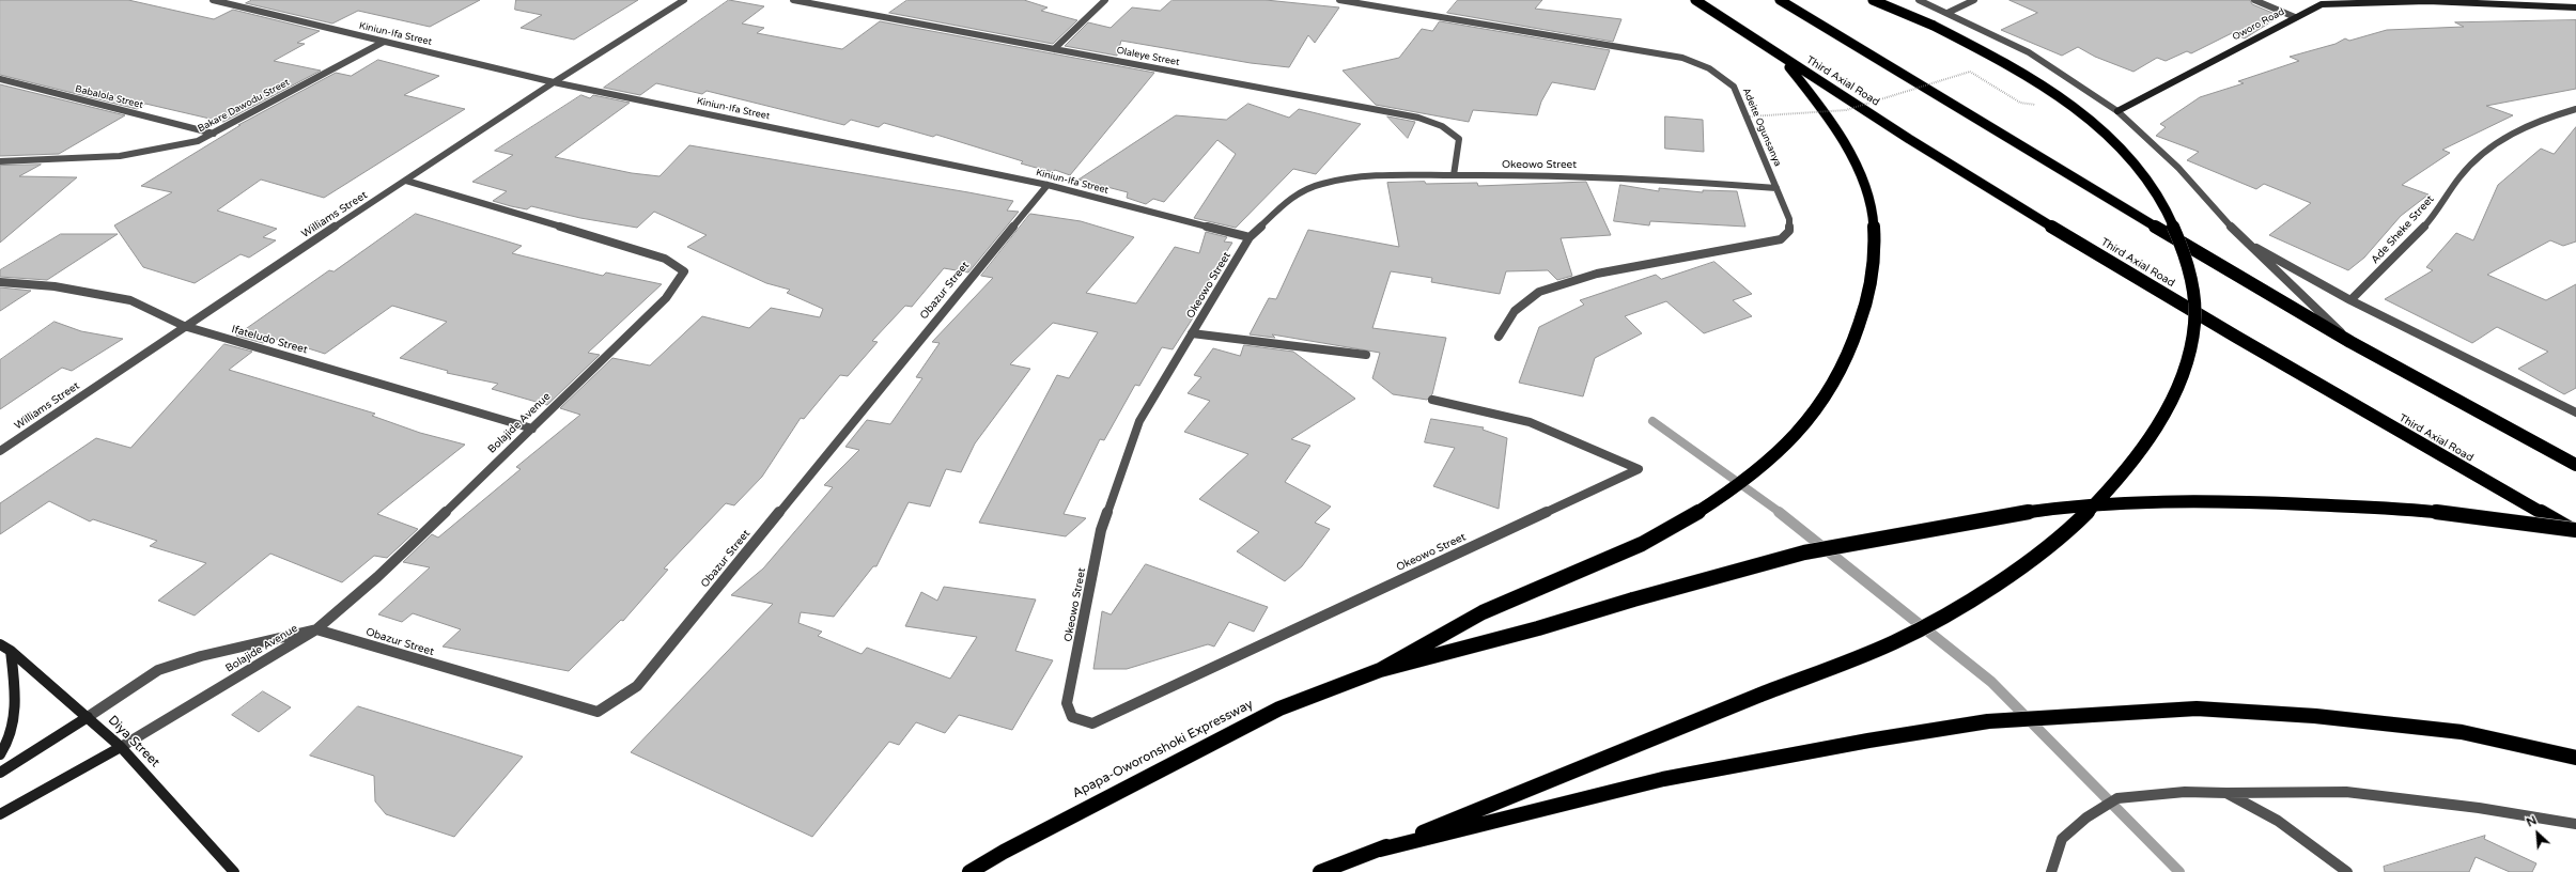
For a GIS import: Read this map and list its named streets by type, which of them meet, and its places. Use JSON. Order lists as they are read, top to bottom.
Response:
{
  "streets": {
    "highway": ["Third Axial Road", "Apapa-Oworonshoki Expressway"],
    "street": [
      "Oworo Road",
      "Kiniun-Ifa Street",
      "Olaleye Street",
      "Babalola Street",
      "Bakare Dawodu Street",
      "Adeite Ogunsanya",
      "Okeowo Street",
      "Williams Street",
      "Ade Sheke Street",
      "Obazur Street",
      "Ifateludo Street",
      "Bolajide Avenue",
      "Diya Street"
    ]
  },
  "crossings": [
    ["Kiniun-Ifa Street", "Bakare Dawodu Street"],
    ["Kiniun-Ifa Street", "Okeowo Street"],
    ["Kiniun-Ifa Street", "Williams Street"],
    ["Kiniun-Ifa Street", "Obazur Street"],
    ["Olaleye Street", "Okeowo Street"],
    ["Babalola Street", "Bakare Dawodu Street"],
    ["Adeite Ogunsanya", "Okeowo Street"],
    ["Williams Street", "Ifateludo Street"],
    ["Williams Street", "Bolajide Avenue"],
    ["Obazur Street", "Bolajide Avenue"],
    ["Ifateludo Street", "Bolajide Avenue"],
    ["Bolajide Avenue", "Diya Street"]
  ],
  "north": "top left"
}
